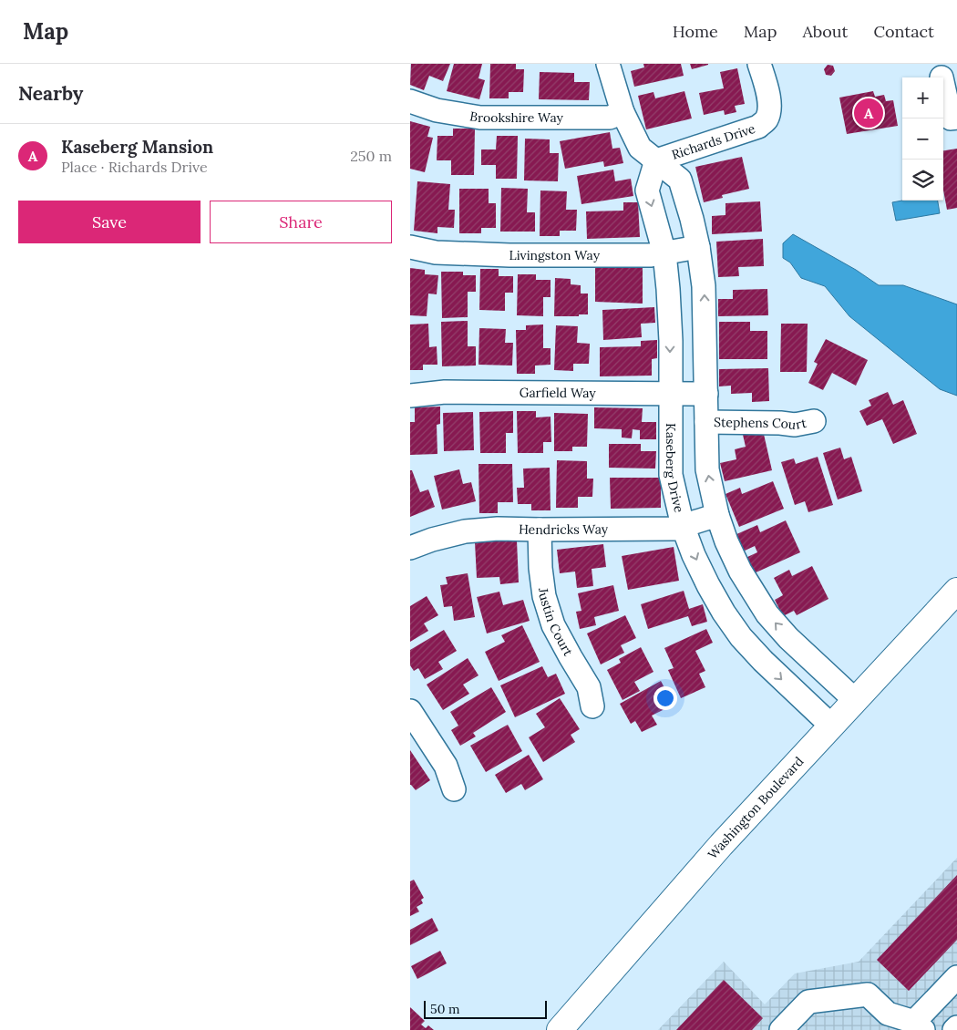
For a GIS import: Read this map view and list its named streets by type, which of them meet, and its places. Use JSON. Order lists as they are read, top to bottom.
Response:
{
  "streets": {
    "main road": ["Washington Boulevard"],
    "street": [
      "Brookshire Way",
      "Richards Drive",
      "Livingston Way",
      "Garfield Way",
      "Stephens Court",
      "Kaseberg Drive",
      "Hendricks Way",
      "Justin Court"
    ]
  },
  "crossings": [
    ["Richards Drive", "Kaseberg Drive"],
    ["Livingston Way", "Kaseberg Drive"],
    ["Garfield Way", "Kaseberg Drive"],
    ["Kaseberg Drive", "Hendricks Way"],
    ["Kaseberg Drive", "Washington Boulevard"],
    ["Hendricks Way", "Justin Court"]
  ],
  "scale_bar": "50 m",
  "page": {
    "header": "Map",
    "nav": [
      "Home",
      "Map",
      "About",
      "Contact"
    ],
    "heading": "Nearby",
    "map_buttons": ["+", "−"],
    "pins": "A",
    "list": [
      {
        "mark": "A",
        "name": "Kaseberg Mansion",
        "note": "Place · Richards Drive",
        "value": "250 m"
      }
    ],
    "buttons": ["Save", "Share"],
    "scale": "50 m"
  }
}
